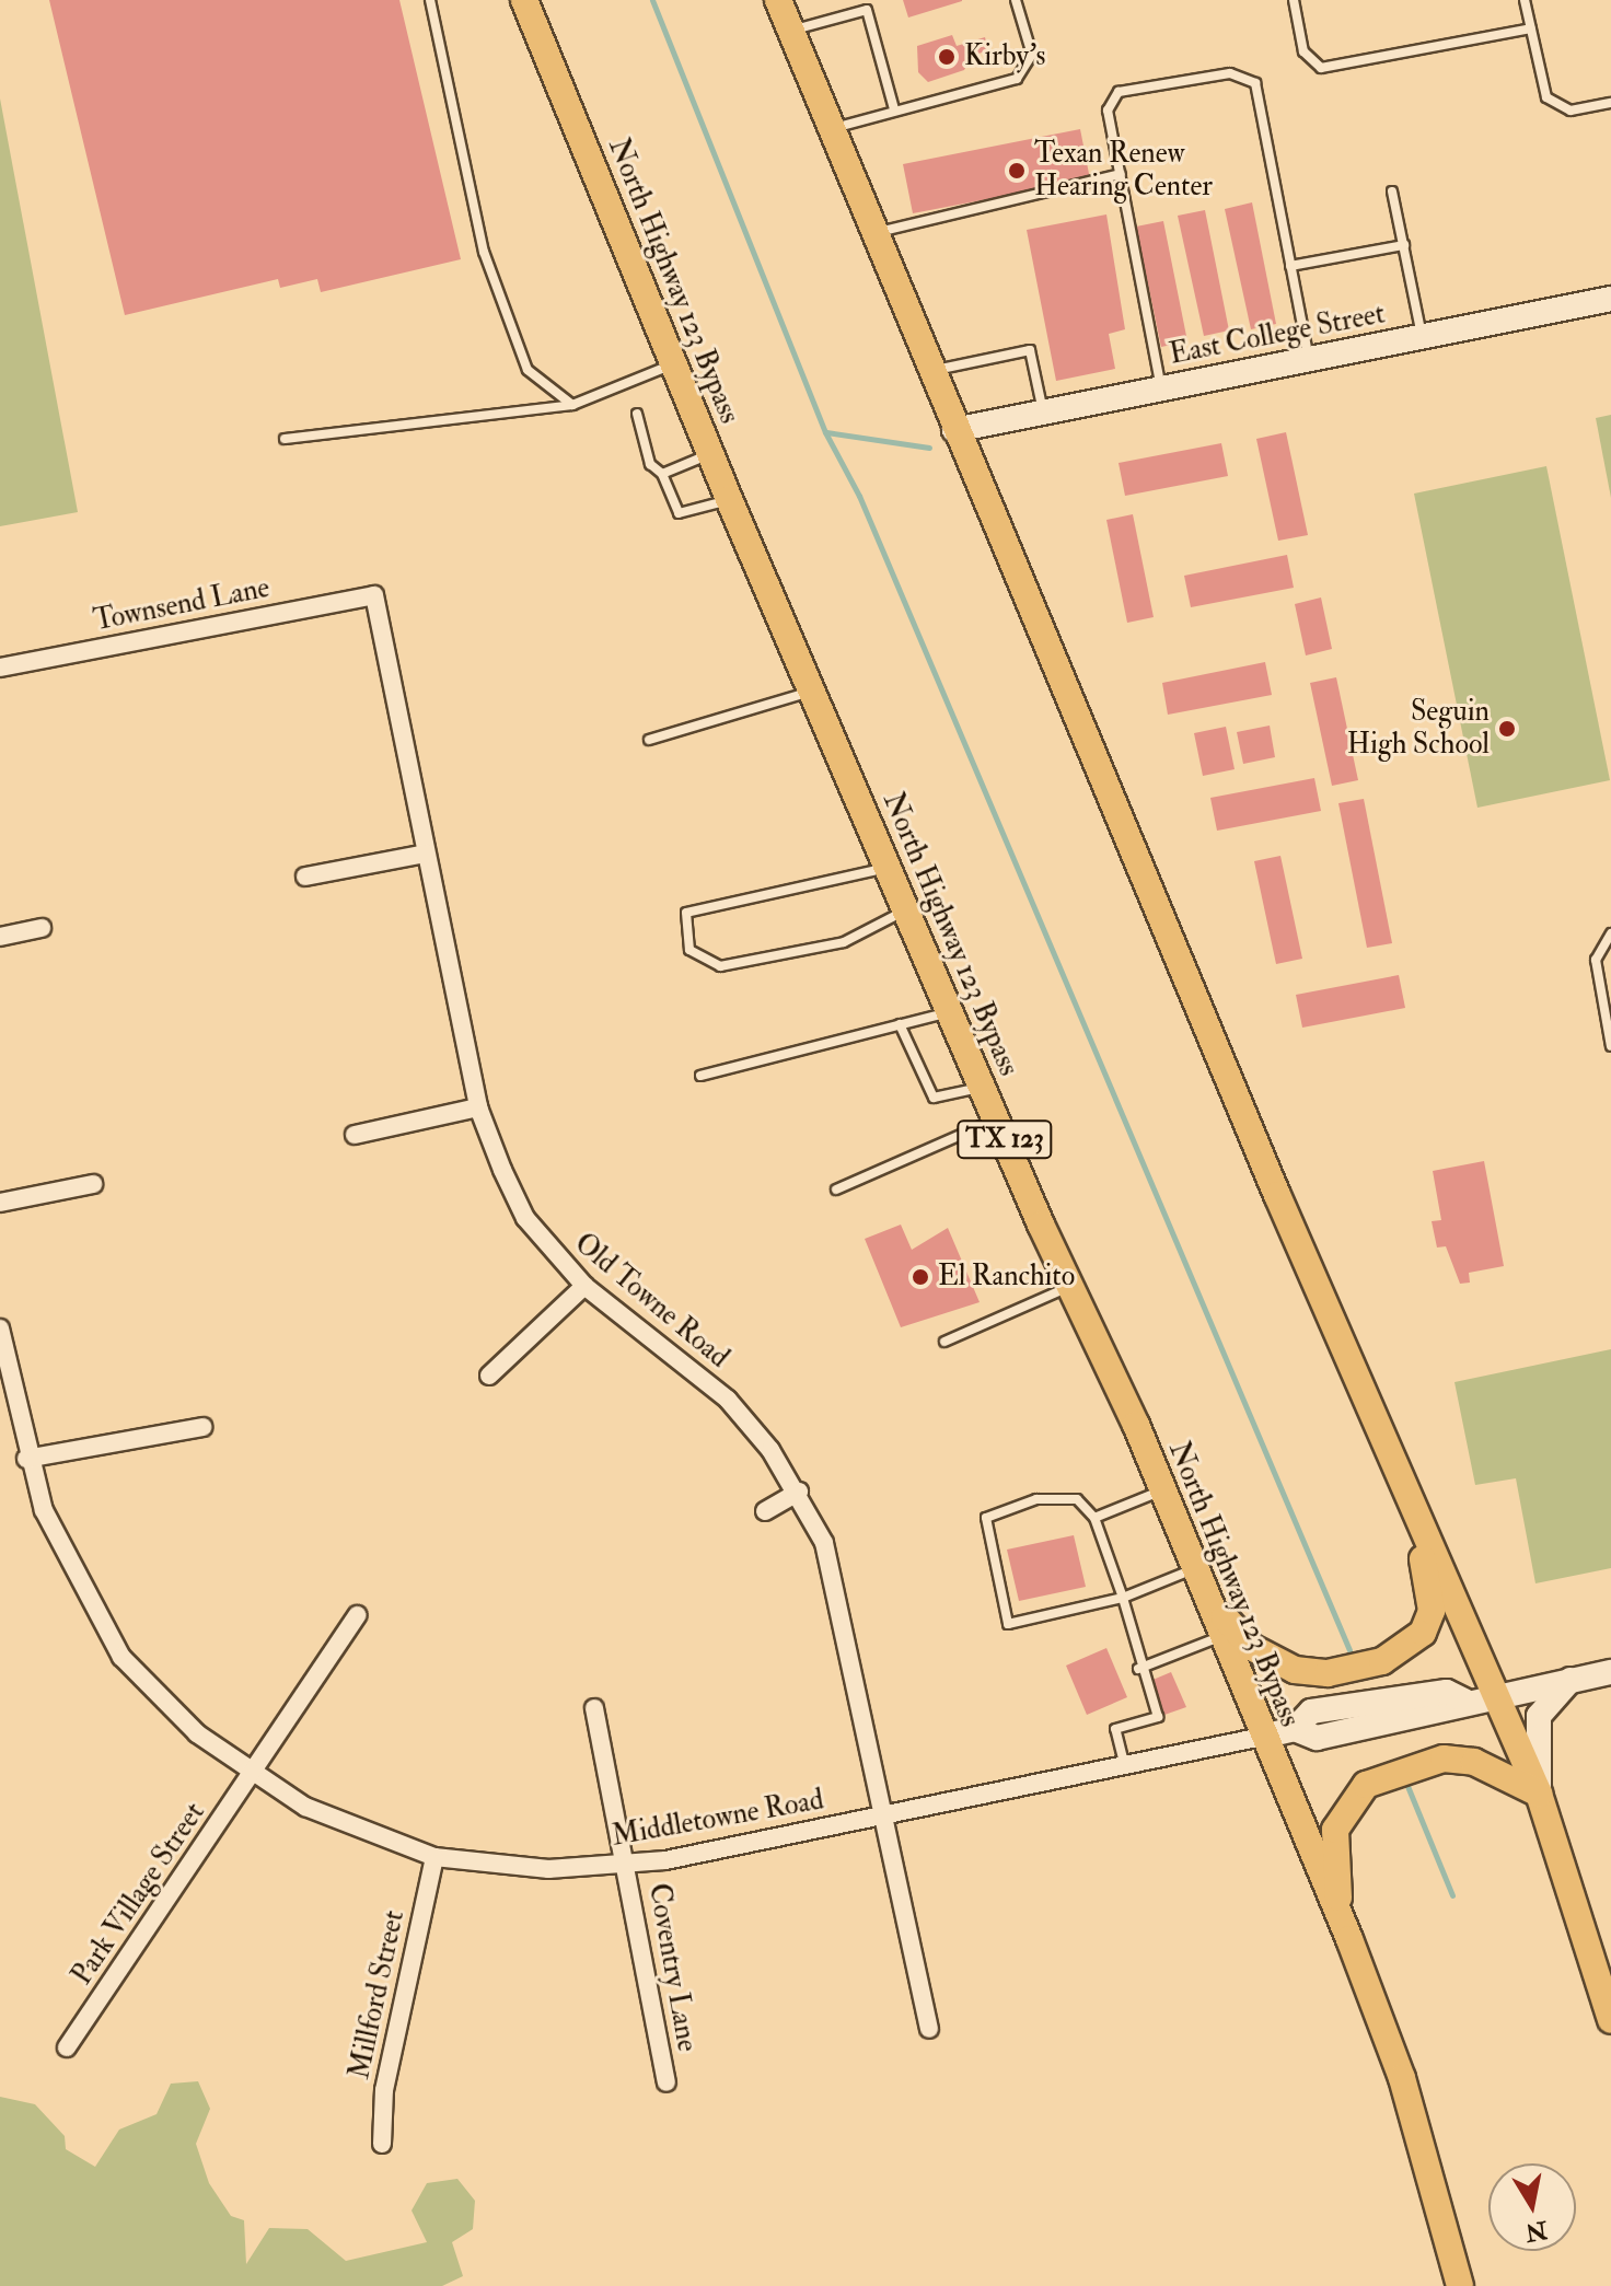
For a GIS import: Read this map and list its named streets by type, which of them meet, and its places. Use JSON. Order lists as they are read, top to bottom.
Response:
{
  "streets": {
    "main road": ["North Highway 123 Bypass", "TX 123"],
    "street": [
      "East College Street",
      "Townsend Lane",
      "Old Towne Road",
      "Middletowne Road",
      "Park Village Street",
      "Coventry Lane",
      "Millford Street"
    ]
  },
  "crossings": [
    ["North Highway 123 Bypass", "Middletowne Road"],
    ["Townsend Lane", "Old Towne Road"],
    ["Old Towne Road", "Middletowne Road"],
    ["Middletowne Road", "Park Village Street"],
    ["Middletowne Road", "Coventry Lane"],
    ["Middletowne Road", "Millford Street"]
  ],
  "places": [
    "Kirby's",
    "Texan Renew Hearing Center",
    "Seguin High School",
    "El Ranchito"
  ],
  "north": "bottom"
}
